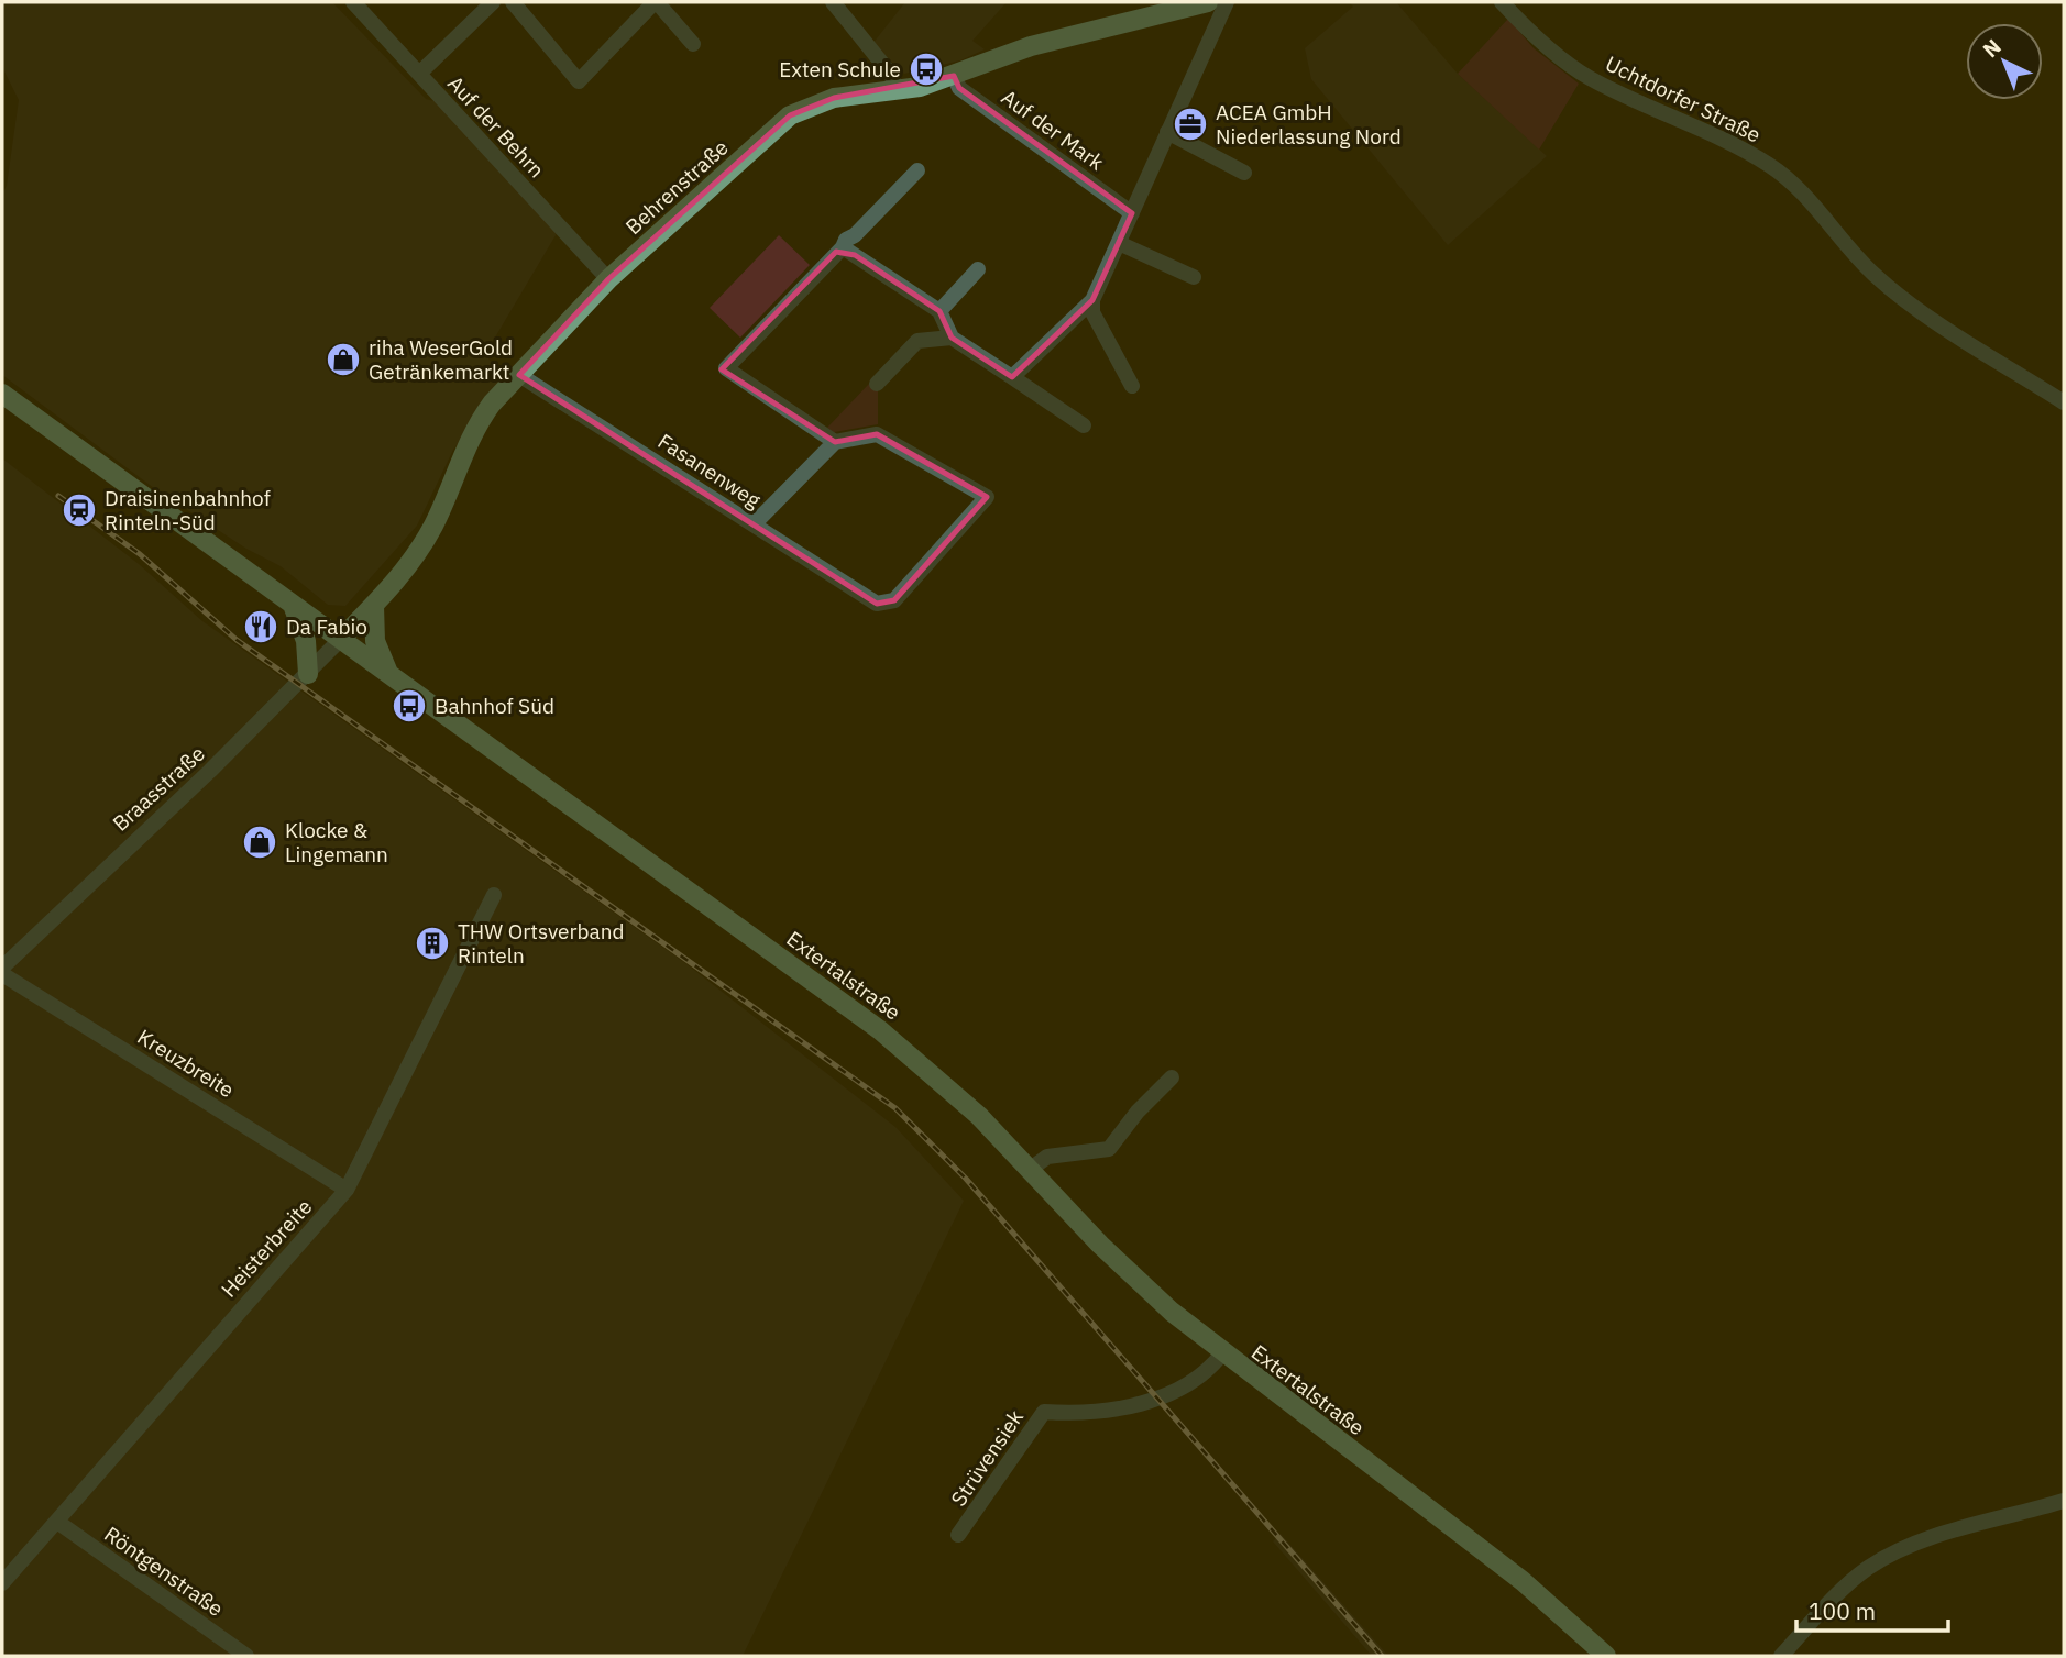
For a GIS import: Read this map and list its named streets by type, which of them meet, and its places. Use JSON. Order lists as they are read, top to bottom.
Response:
{
  "streets": {
    "main road": ["Behrenstraße", "Extertalstraße"],
    "street": [
      "Uchtdorfer Straße",
      "Auf der Behrn",
      "Auf der Mark",
      "Fasanenweg",
      "Braasstraße",
      "Kreuzbreite",
      "Heisterbreite",
      "Strüvensiek",
      "Röntgenstraße"
    ]
  },
  "crossings": [
    ["Auf der Behrn", "Behrenstraße"],
    ["Auf der Mark", "Behrenstraße"],
    ["Behrenstraße", "Fasanenweg"],
    ["Behrenstraße", "Braasstraße"],
    ["Behrenstraße", "Extertalstraße"],
    ["Braasstraße", "Extertalstraße"],
    ["Extertalstraße", "Strüvensiek"],
    ["Kreuzbreite", "Heisterbreite"],
    ["Heisterbreite", "Röntgenstraße"]
  ],
  "places": {
    "bus stop": ["Exten Schule", "Bahnhof Süd"],
    "office": ["ACEA GmbH Niederlassung Nord"],
    "shop": ["riha WeserGold Getränkemarkt", "Klocke & Lingemann"],
    "station": ["Draisinenbahnhof Rinteln-Süd"],
    "restaurant": ["Da Fabio"],
    "building": ["THW Ortsverband Rinteln"]
  },
  "scale_bar": "100 m",
  "north": "top left"
}
